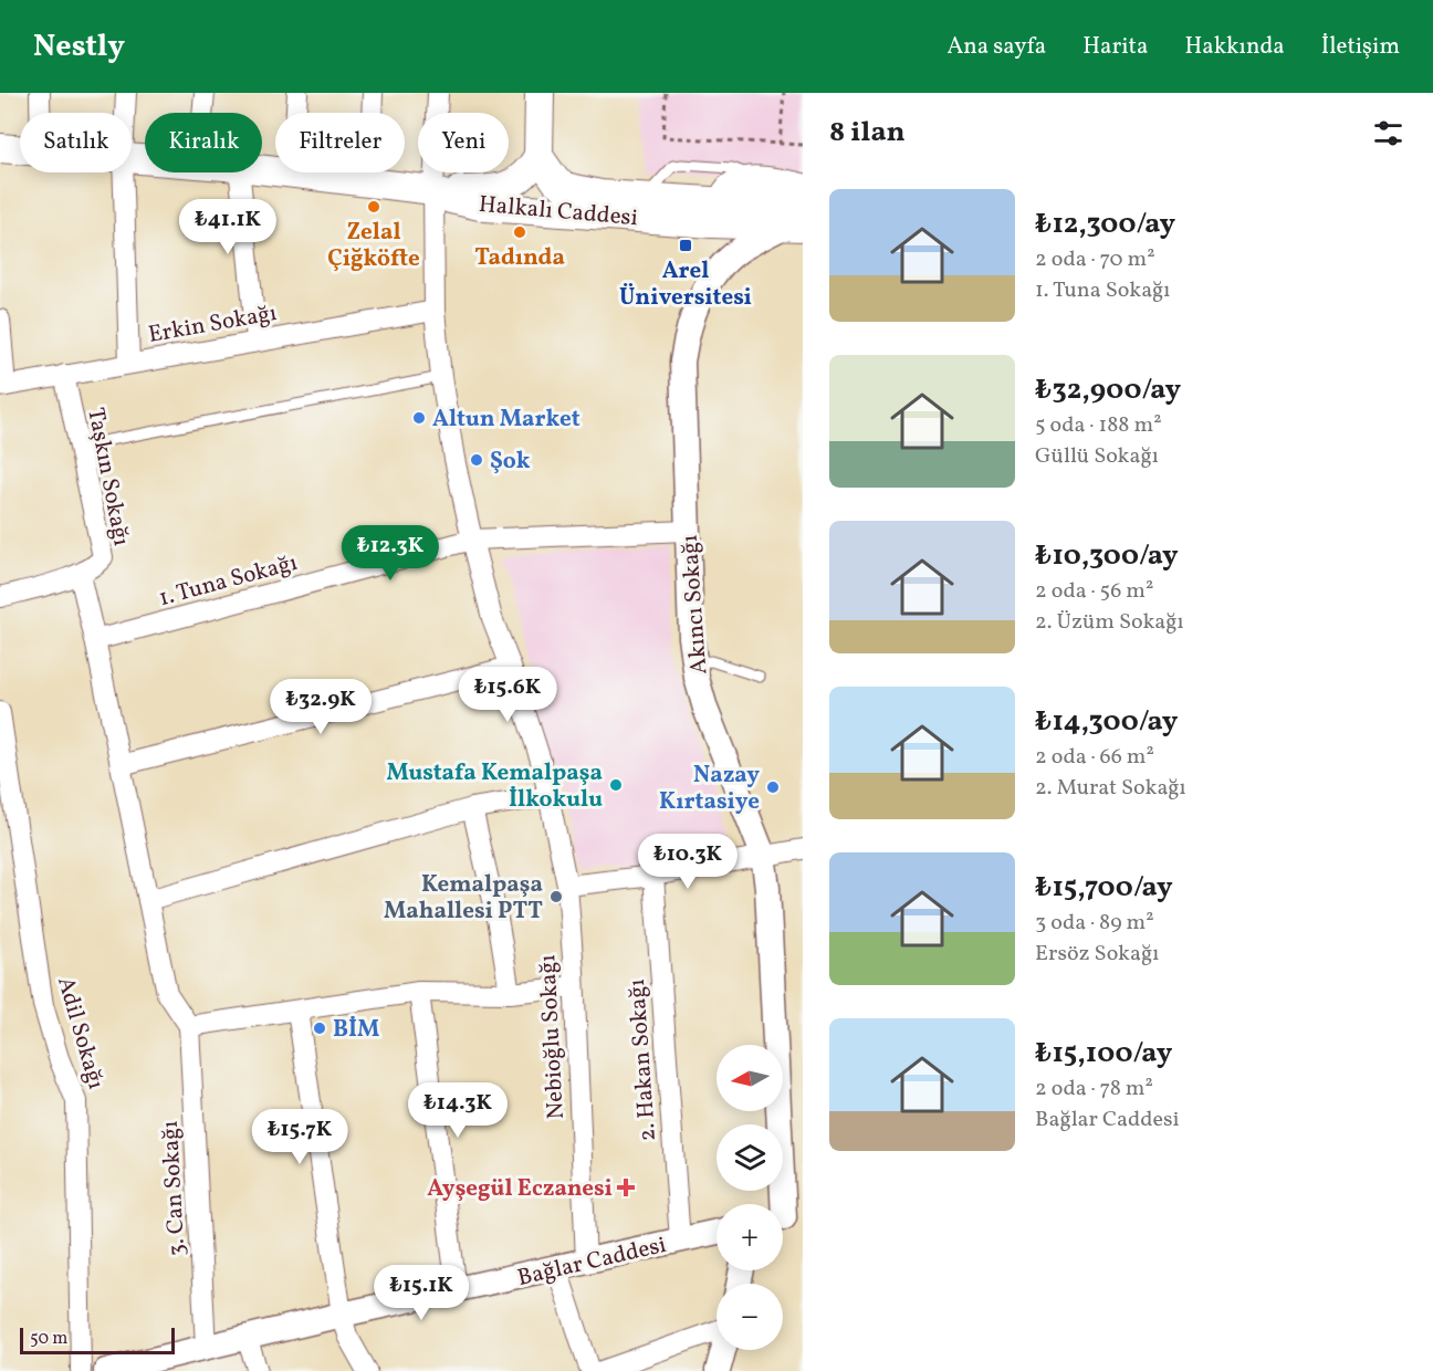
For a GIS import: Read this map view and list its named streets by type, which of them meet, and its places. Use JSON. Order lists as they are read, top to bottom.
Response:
{
  "streets": {
    "main road": ["Halkalı Caddesi"],
    "street": [
      "Erkin Sokağı",
      "Taşkın Sokağı",
      "1. Tuna Sokağı",
      "Akıncı Sokağı",
      "Adil Sokağı",
      "Nebioğlu Sokağı",
      "2. Hakan Sokağı",
      "3. Can Sokağı",
      "Bağlar Caddesi"
    ]
  },
  "crossings": [
    ["Halkalı Caddesi", "Akıncı Sokağı"],
    ["Halkalı Caddesi", "Nebioğlu Sokağı"],
    ["Erkin Sokağı", "Taşkın Sokağı"],
    ["Erkin Sokağı", "Nebioğlu Sokağı"],
    ["1. Tuna Sokağı", "Akıncı Sokağı"],
    ["1. Tuna Sokağı", "Nebioğlu Sokağı"],
    ["Nebioğlu Sokağı", "Bağlar Caddesi"],
    ["2. Hakan Sokağı", "Bağlar Caddesi"],
    ["3. Can Sokağı", "Bağlar Caddesi"]
  ],
  "places": {
    "other": [
      "Zelal Çiğköfte",
      "Tadında",
      "Altun Market",
      "Şok",
      "Mustafa Kemalpaşa İlkokulu",
      "Nazay Kırtasiye",
      "Kemalpaşa Mahallesi PTT",
      "BİM"
    ],
    "transit": ["Arel Üniversitesi"],
    "health": ["Ayşegül Eczanesi"]
  },
  "scale_bar": "50 m",
  "north": "left",
  "page": {
    "header": "Nestly",
    "nav": [
      "Ana sayfa",
      "Harita",
      "Hakkında",
      "İletişim"
    ],
    "heading": "8 ilan",
    "chip": [
      "Satılık",
      "Kiralık",
      "Filtreler",
      "Yeni"
    ],
    "list": [
      {
        "name": "₺12,300/ay",
        "note": "2 oda · 70 m² · 1. Tuna Sokağı"
      },
      {
        "name": "₺32,900/ay",
        "note": "5 oda · 188 m² · Güllü Sokağı"
      },
      {
        "name": "₺10,300/ay",
        "note": "2 oda · 56 m² · 2. Üzüm Sokağı"
      },
      {
        "name": "₺14,300/ay",
        "note": "2 oda · 66 m² · 2. Murat Sokağı"
      },
      {
        "name": "₺15,700/ay",
        "note": "3 oda · 89 m² · Ersöz Sokağı"
      },
      {
        "name": "₺15,100/ay",
        "note": "2 oda · 78 m² · Bağlar Caddesi"
      }
    ],
    "price": [
      "₺41.1K",
      "₺12.3K",
      "₺15.6K",
      "₺32.9K",
      "₺10.3K",
      "₺14.3K",
      "₺15.7K",
      "₺15.1K"
    ],
    "map_buttons": ["+", "−"],
    "scale": "50 m"
  }
}
